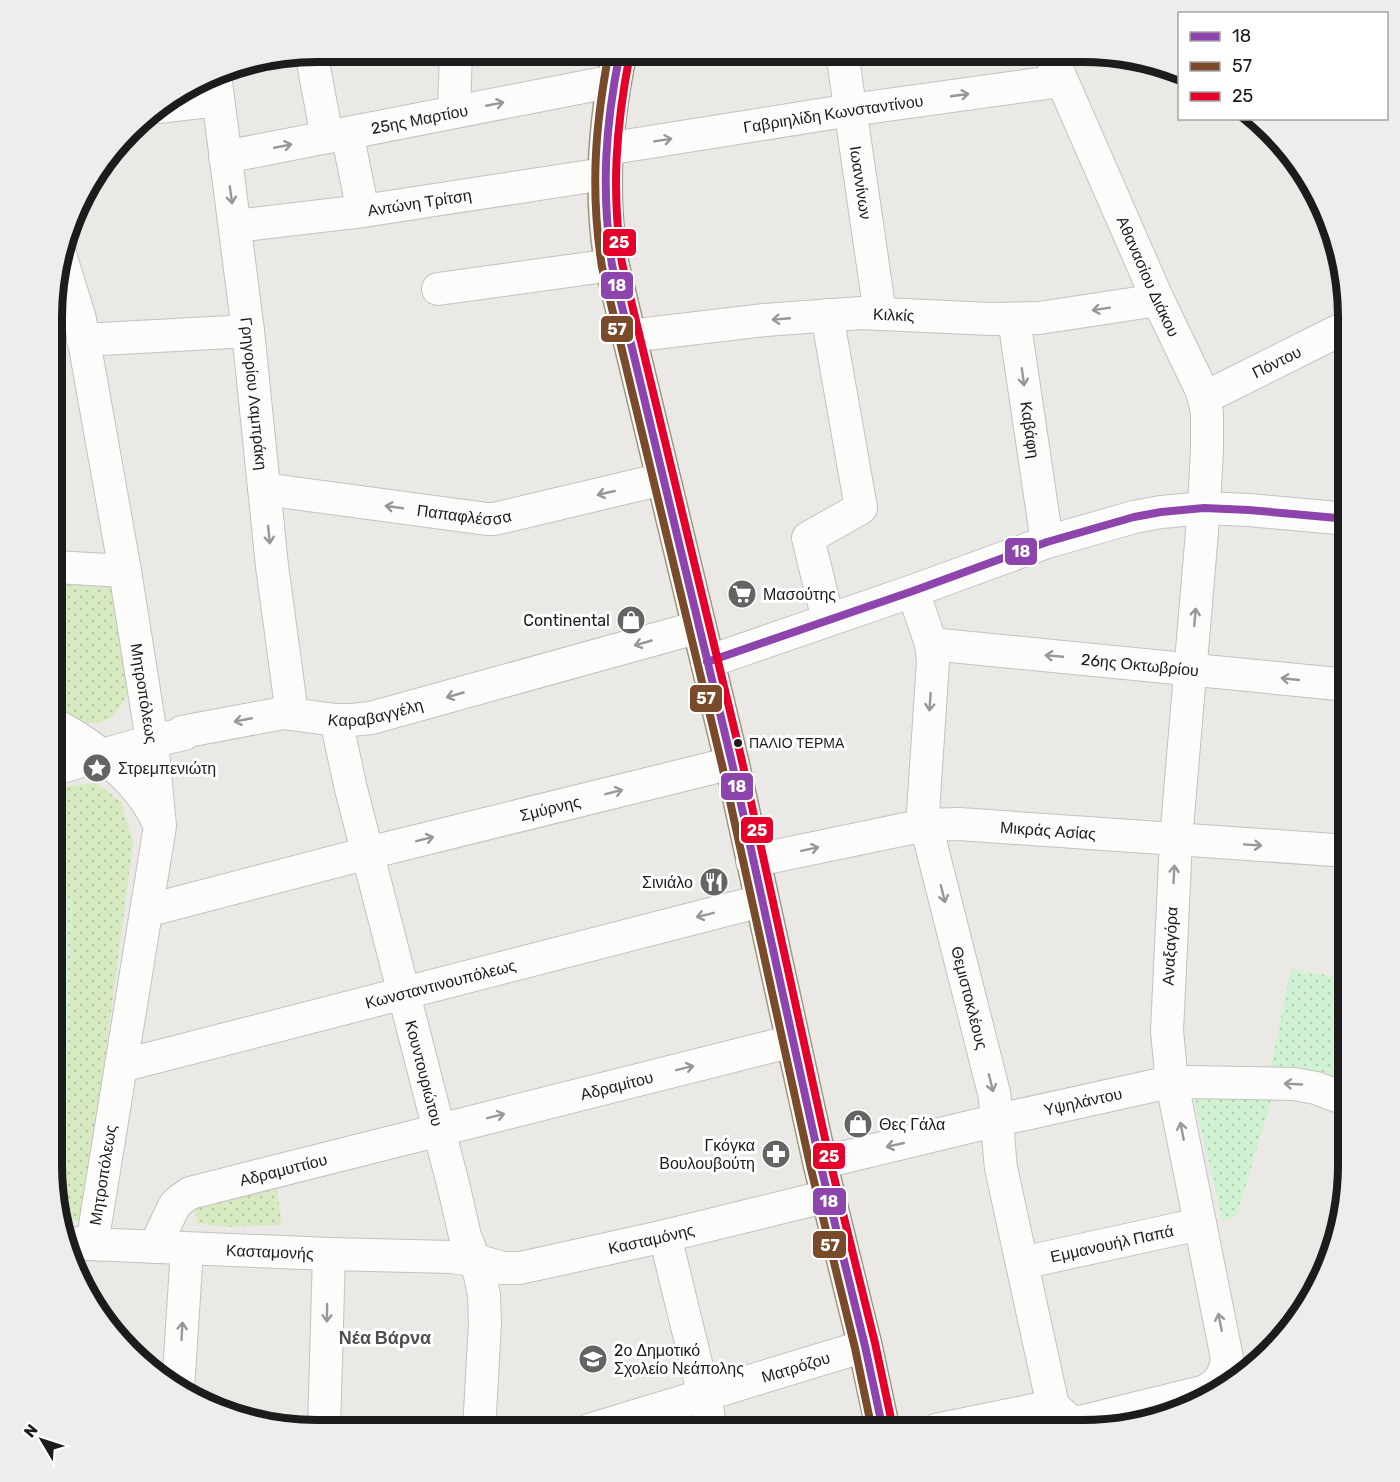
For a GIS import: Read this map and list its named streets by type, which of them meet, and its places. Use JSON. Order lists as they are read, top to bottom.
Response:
{
  "streets": {
    "street": [
      "Γαβριηλίδη Κωνσταντίνου",
      "25ης Μαρτίου",
      "Ιωαννίνων",
      "Αντώνη Τρίτση",
      "Αθανασίου Διάκου",
      "Κιλκίς",
      "Πόντου",
      "Γρηγορίου Λαμπράκη",
      "Καβάφη",
      "Παπαφλέσσα",
      "26ης Οκτωβρίου",
      "Μητροπόλεως",
      "Καραβαγγέλη",
      "Σμύρνης",
      "Μικράς Ασίας",
      "Αναξαγόρα",
      "Κωνσταντινουπόλεως",
      "Θεμιστοκλέους",
      "Κουντουριώτου",
      "Αδραμίτου",
      "Υψηλάντου",
      "Αδραμυττίου",
      "Κασταμόνης",
      "Εμμανουήλ Παπά",
      "Κασταμονής",
      "Ματρόζου"
    ]
  },
  "crossings": [
    ["Γαβριηλίδη Κωνσταντίνου", "Ιωαννίνων"],
    ["Γαβριηλίδη Κωνσταντίνου", "Αντώνη Τρίτση"],
    ["Γαβριηλίδη Κωνσταντίνου", "Αθανασίου Διάκου"],
    ["25ης Μαρτίου", "Γρηγορίου Λαμπράκη"],
    ["Ιωαννίνων", "Κιλκίς"],
    ["Αντώνη Τρίτση", "Γρηγορίου Λαμπράκη"],
    ["Αθανασίου Διάκου", "Κιλκίς"],
    ["Αθανασίου Διάκου", "Πόντου"],
    ["Αθανασίου Διάκου", "Αναξαγόρα"],
    ["Κιλκίς", "Καβάφη"],
    ["Γρηγορίου Λαμπράκη", "Παπαφλέσσα"],
    ["Γρηγορίου Λαμπράκη", "Καραβαγγέλη"],
    ["26ης Οκτωβρίου", "Αναξαγόρα"],
    ["26ης Οκτωβρίου", "Θεμιστοκλέους"],
    ["Μητροπόλεως", "Καραβαγγέλη"],
    ["Μητροπόλεως", "Σμύρνης"],
    ["Μητροπόλεως", "Κωνσταντινουπόλεως"],
    ["Μητροπόλεως", "Κασταμονής"],
    ["Καραβαγγέλη", "Κουντουριώτου"],
    ["Σμύρνης", "Κουντουριώτου"],
    ["Μικράς Ασίας", "Αναξαγόρα"],
    ["Μικράς Ασίας", "Θεμιστοκλέους"],
    ["Αναξαγόρα", "Θεμιστοκλέους"],
    ["Αναξαγόρα", "Υψηλάντου"],
    ["Αναξαγόρα", "Εμμανουήλ Παπά"],
    ["Κωνσταντινουπόλεως", "Κουντουριώτου"],
    ["Θεμιστοκλέους", "Υψηλάντου"],
    ["Θεμιστοκλέους", "Εμμανουήλ Παπά"],
    ["Κουντουριώτου", "Αδραμίτου"],
    ["Κουντουριώτου", "Αδραμυττίου"],
    ["Κουντουριώτου", "Κασταμόνης"],
    ["Κουντουριώτου", "Κασταμονής"],
    ["Αδραμίτου", "Αδραμυττίου"],
    ["Αδραμυττίου", "Κασταμονής"],
    ["Κασταμόνης", "Κασταμονής"]
  ],
  "one_way": [
    "Γαβριηλίδη Κωνσταντίνου",
    "Γρηγορίου Λαμπράκη",
    "Καβάφη",
    "Καραβαγγέλη",
    "Σμύρνης",
    "Αναξαγόρα",
    "Κωνσταντινουπόλεως",
    "Θεμιστοκλέους",
    "Αδραμίτου",
    "Υψηλάντου"
  ],
  "districts": ["Νέα Βάρνα"],
  "places": {
    "supermarket": ["Μασούτης"],
    "shop": ["Continental", "Θες Γάλα"],
    "other": ["ΠΑΛΙΟ ΤΕΡΜΑ"],
    "place": ["Στρεμπενιώτη"],
    "restaurant": ["Σινιάλο"],
    "pharmacy": ["Γκόγκα Βουλουβούτη"],
    "school or university": ["2ο Δημοτικό Σχολείο Νεάπολης"]
  },
  "lines": ["transit line 18", "transit line 57", "transit line 25"],
  "legend": ["18", "57", "25"],
  "north": "top left"
}
